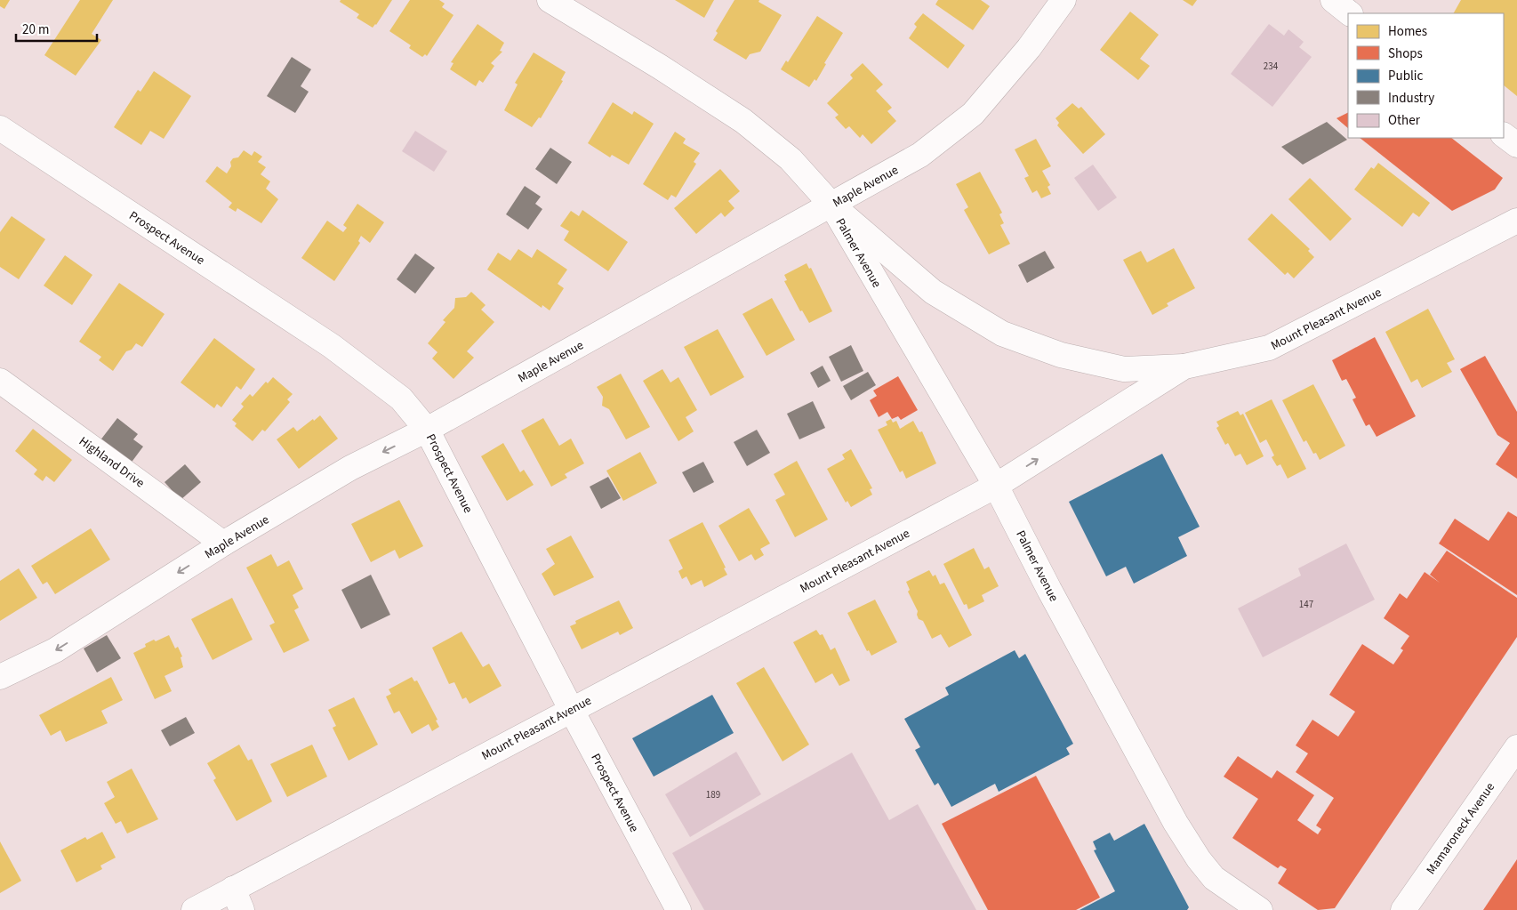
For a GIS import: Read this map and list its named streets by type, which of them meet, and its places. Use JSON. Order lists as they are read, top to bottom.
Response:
{
  "streets": {
    "street": [
      "Maple Avenue",
      "Prospect Avenue",
      "Palmer Avenue",
      "Mount Pleasant Avenue",
      "Highland Drive",
      "Mamaroneck Avenue"
    ]
  },
  "crossings": [
    ["Maple Avenue", "Prospect Avenue"],
    ["Maple Avenue", "Palmer Avenue"],
    ["Maple Avenue", "Highland Drive"],
    ["Prospect Avenue", "Mount Pleasant Avenue"],
    ["Palmer Avenue", "Mount Pleasant Avenue"]
  ],
  "one_way": ["Maple Avenue"],
  "house_numbers": ["234", "147", "189"],
  "legend": [
    "Homes",
    "Shops",
    "Public",
    "Industry",
    "Other"
  ],
  "scale_bar": "20 m"
}
